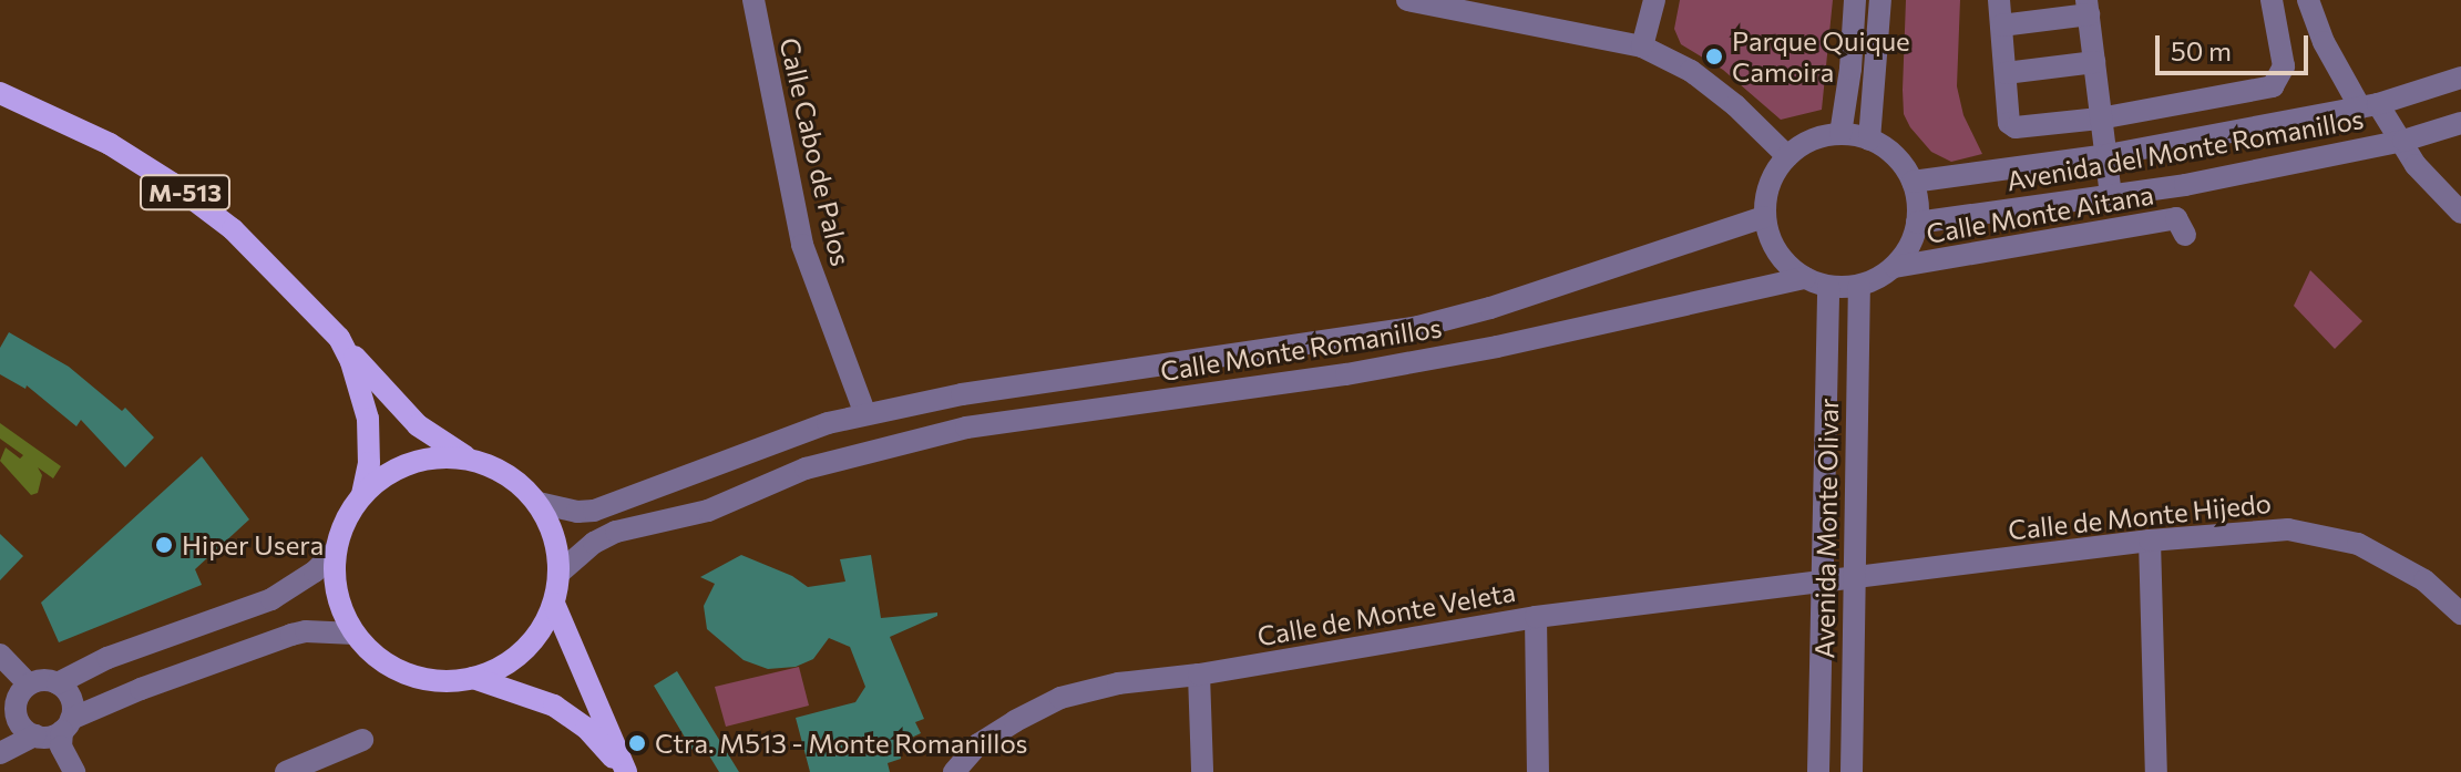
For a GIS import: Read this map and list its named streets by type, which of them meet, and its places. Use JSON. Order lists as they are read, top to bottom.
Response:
{
  "streets": {
    "main road": ["M-513"],
    "street": [
      "Avenida del Monte Romanillos",
      "Calle Cabo de Palos",
      "Calle Monte Aitana",
      "Calle Monte Romanillos",
      "Calle de Monte Hijedo",
      "Avenida Monte Olivar",
      "Calle de Monte Veleta"
    ]
  },
  "crossings": [
    ["Avenida del Monte Romanillos", "Calle Monte Aitana"],
    ["Avenida del Monte Romanillos", "Calle Monte Romanillos"],
    ["Avenida del Monte Romanillos", "Avenida Monte Olivar"],
    ["Calle Cabo de Palos", "Calle Monte Romanillos"],
    ["M-513", "Calle Monte Romanillos"],
    ["Calle Monte Aitana", "Calle Monte Romanillos"],
    ["Calle Monte Aitana", "Avenida Monte Olivar"],
    ["Calle Monte Romanillos", "Avenida Monte Olivar"],
    ["Calle de Monte Hijedo", "Avenida Monte Olivar"],
    ["Calle de Monte Hijedo", "Calle de Monte Veleta"],
    ["Avenida Monte Olivar", "Calle de Monte Veleta"]
  ],
  "places": ["Parque Quique Camoira", "Hiper Usera", "Ctra. M513 - Monte Romanillos"],
  "scale_bar": "50 m"
}
